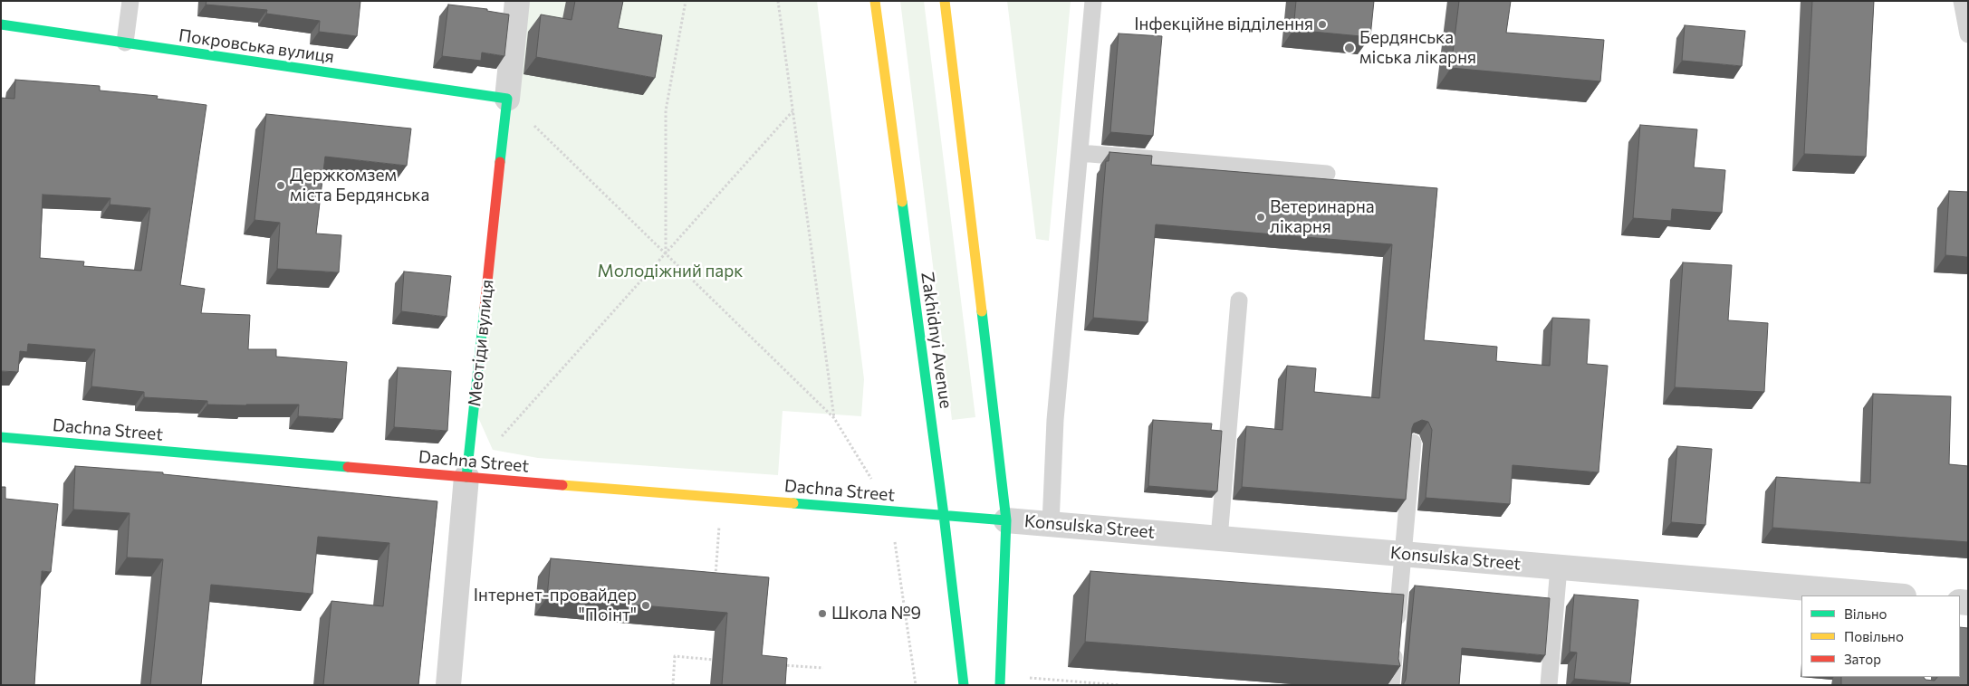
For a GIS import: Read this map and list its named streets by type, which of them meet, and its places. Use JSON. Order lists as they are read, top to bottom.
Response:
{
  "streets": {
    "street": [
      "Покровська вулиця",
      "Zakhidnyi Avenue",
      "Меотіди вулиця",
      "Dachna Street",
      "Konsulska Street"
    ]
  },
  "crossings": [
    ["Покровська вулиця", "Меотіди вулиця"],
    ["Zakhidnyi Avenue", "Dachna Street"],
    ["Меотіди вулиця", "Dachna Street"],
    ["Dachna Street", "Konsulska Street"]
  ],
  "parks": ["Молодіжний парк"],
  "places": [
    "Інфекційне відділення",
    "Бердянська міська лікарня",
    "Держкомзем міста Бердянська",
    "Ветеринарна лікарня",
    "Інтернет-провайдер \"Поінт\"",
    "Школа №9"
  ],
  "legend": ["Вільно", "Повільно", "Затор"]
}
